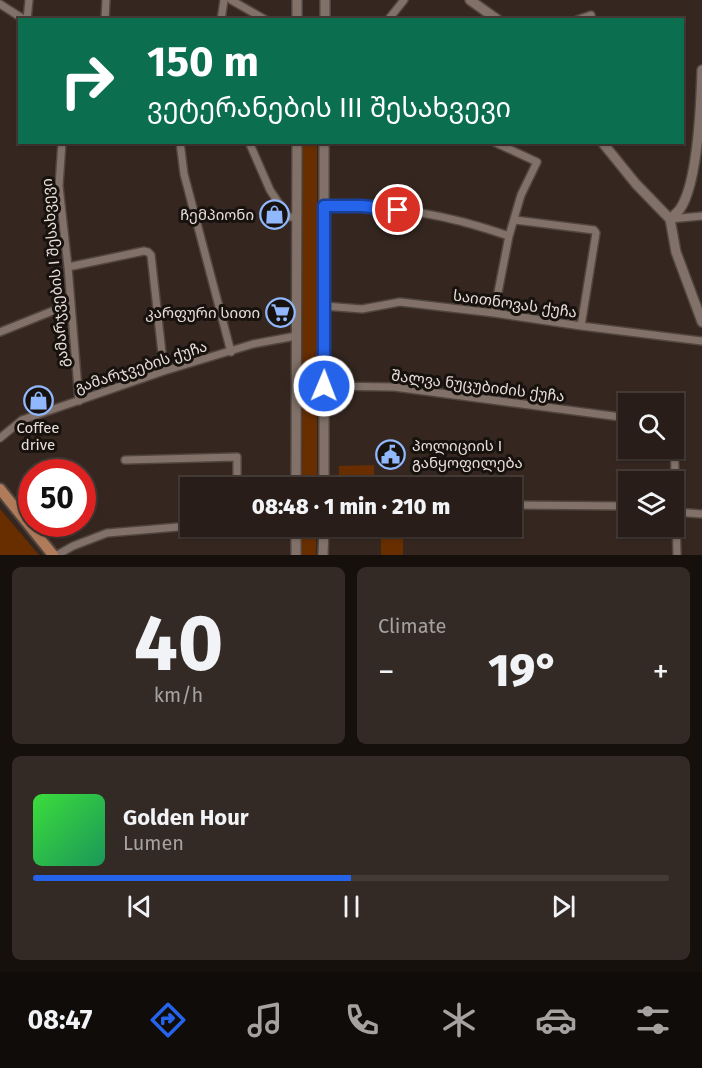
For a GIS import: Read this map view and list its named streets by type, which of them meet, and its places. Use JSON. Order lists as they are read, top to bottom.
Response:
{
  "streets": {
    "street": [
      "გამარჯვების I შესახვევი",
      "საითნოვას ქუჩა",
      "გამარჯვების ქუჩა",
      "შალვა ნუცუბიძის ქუჩა"
    ]
  },
  "crossings": [
    ["გამარჯვების I შესახვევი", "გამარჯვების ქუჩა"]
  ],
  "places": {
    "shop": ["ჩემპიონი", "Coffee drive"],
    "supermarket": ["კარფური სითი"],
    "public building": ["პოლიციის I განყოფილება"]
  },
  "page": {
    "turn": ["150 m", "ვეტერანების III შესახვევი"],
    "limit": "50",
    "trip": "08:48 · 1 min · 210 m",
    "tile": [
      ["40", "km/h"],
      "Climate"
    ],
    "heat": ["−", "19°", "+"],
    "song": ["Golden Hour", "Lumen"],
    "tabs": "08:47"
  }
}
